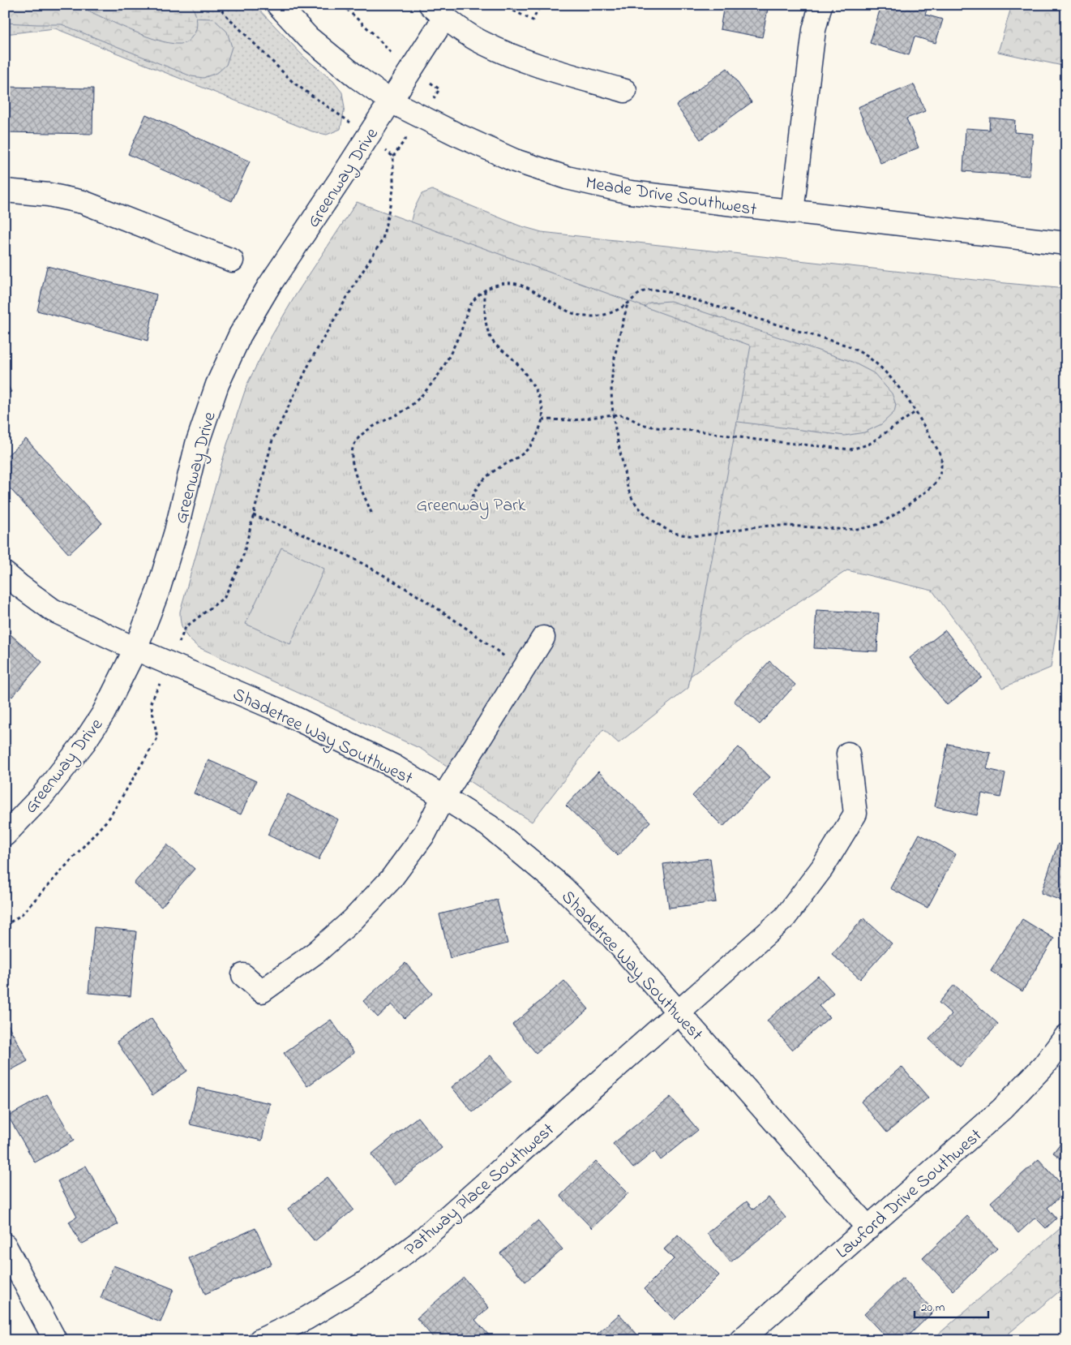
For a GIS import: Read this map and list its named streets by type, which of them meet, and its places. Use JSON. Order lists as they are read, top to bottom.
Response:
{
  "streets": {
    "street": [
      "Greenway Drive",
      "Meade Drive Southwest",
      "Shadetree Way Southwest",
      "Pathway Place Southwest",
      "Lawford Drive Southwest"
    ]
  },
  "crossings": [
    ["Greenway Drive", "Meade Drive Southwest"],
    ["Greenway Drive", "Shadetree Way Southwest"],
    ["Shadetree Way Southwest", "Pathway Place Southwest"],
    ["Shadetree Way Southwest", "Lawford Drive Southwest"]
  ],
  "parks": ["Greenway Park"],
  "scale_bar": "20 m"
}
